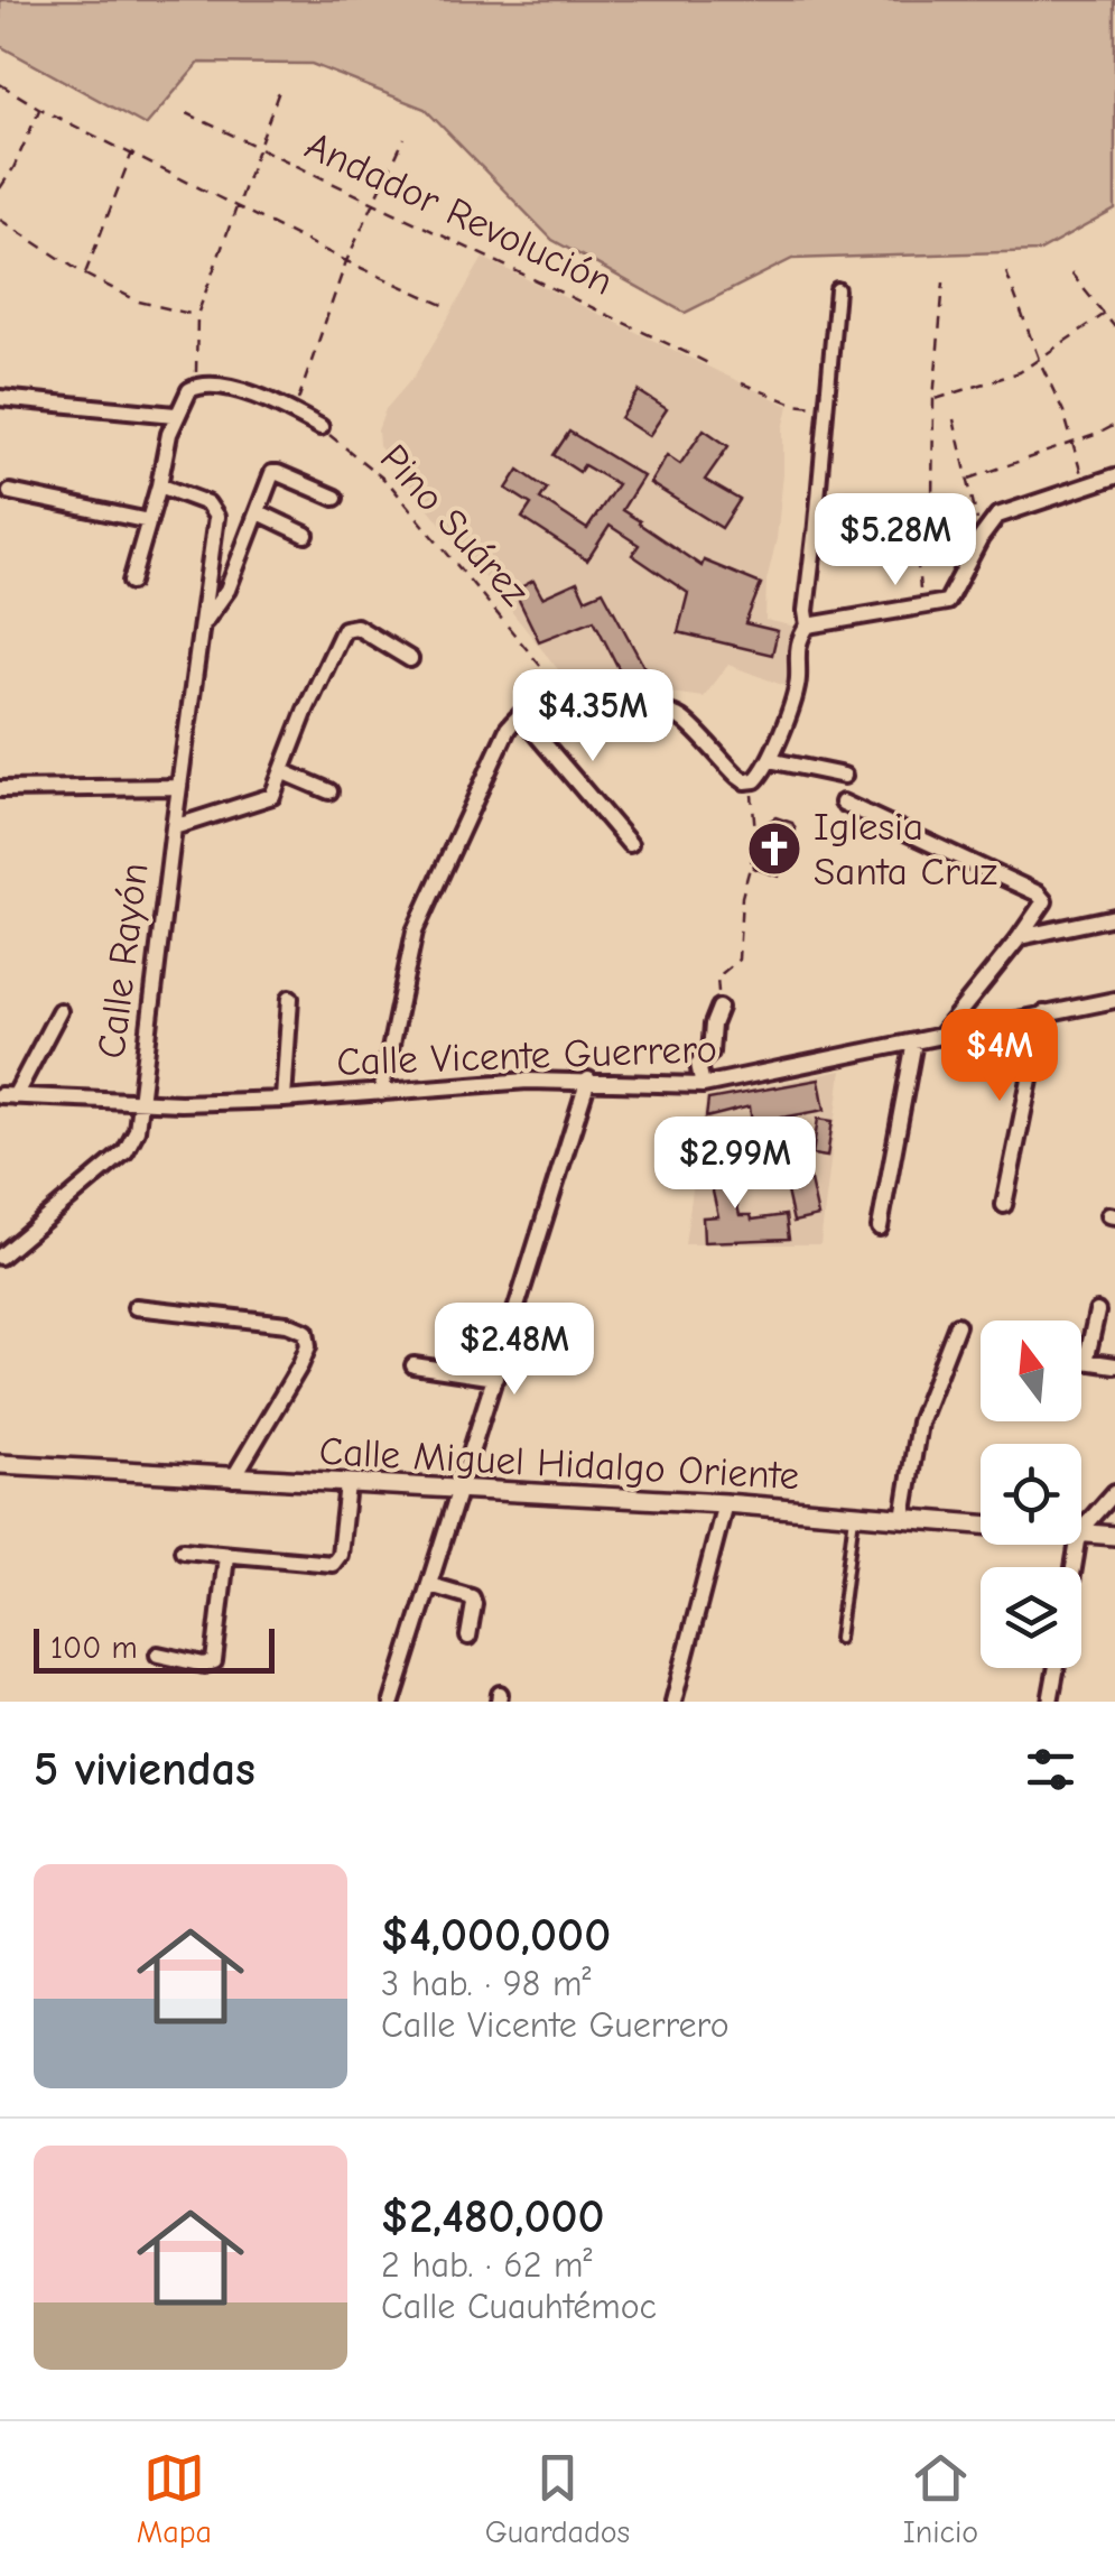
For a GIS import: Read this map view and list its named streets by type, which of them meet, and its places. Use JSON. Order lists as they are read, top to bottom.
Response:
{
  "streets": {
    "street": ["Calle Rayón", "Calle Vicente Guerrero", "Calle Miguel Hidalgo Oriente"],
    "path": ["Andador Revolución", "Pino Suárez"]
  },
  "crossings": [
    ["Calle Rayón", "Calle Vicente Guerrero"]
  ],
  "places": {
    "church": ["Iglesia Santa Cruz"]
  },
  "scale_bar": "100 m",
  "north": "top",
  "page": {
    "price": [
      "$5.28M",
      "$4.35M",
      "$4M",
      "$2.99M",
      "$2.48M"
    ],
    "scale": "100 m",
    "heading": "5 viviendas",
    "list": [
      {
        "name": "$4,000,000",
        "note": "3 hab. · 98 m² · Calle Vicente Guerrero"
      },
      {
        "name": "$2,480,000",
        "note": "2 hab. · 62 m² · Calle Cuauhtémoc"
      }
    ],
    "tabs": ["Mapa", "Guardados", "Inicio"]
  }
}
